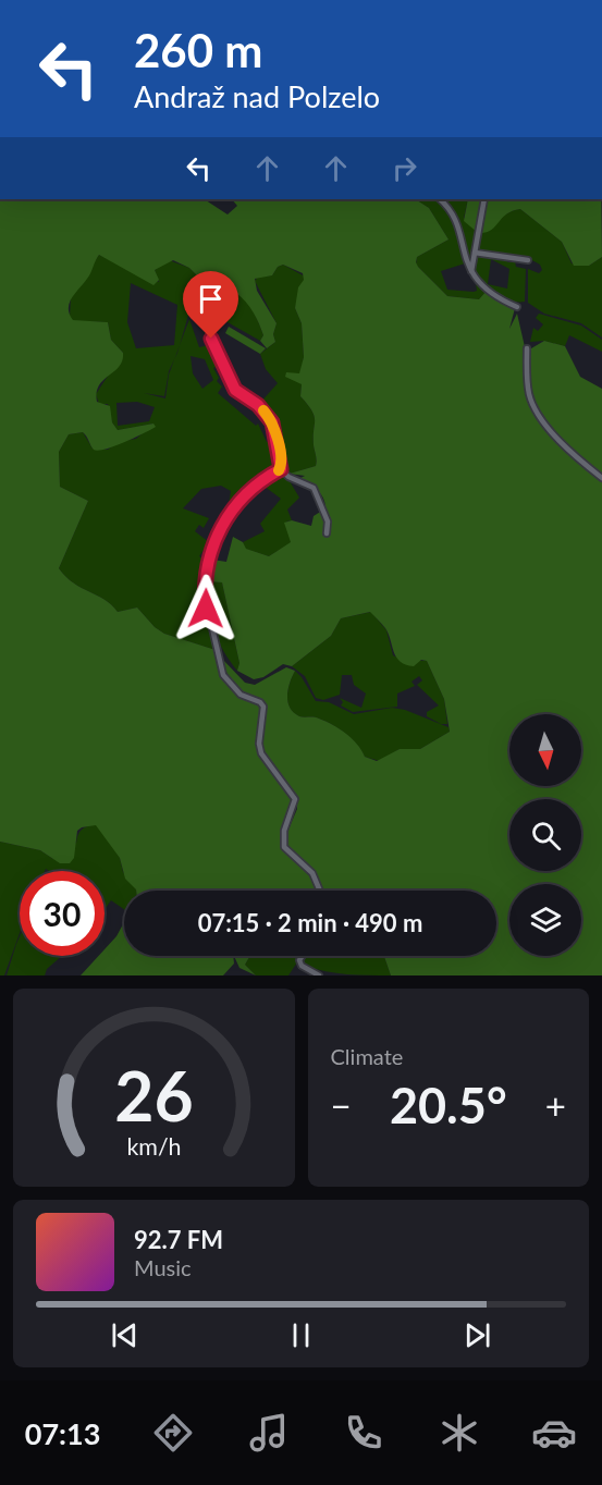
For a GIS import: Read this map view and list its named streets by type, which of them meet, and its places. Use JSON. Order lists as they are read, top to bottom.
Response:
{
  "north": "bottom",
  "page": {
    "turn": ["260 m", "Andraž nad Polzelo"],
    "limit": "30",
    "trip": "07:15 · 2 min · 490 m",
    "tile": "Climate",
    "heat": ["−", "20.5°", "+"],
    "song": ["92.7 FM", "Music"],
    "tabs": "07:13",
    "gauge": ["26", "km/h"]
  }
}
